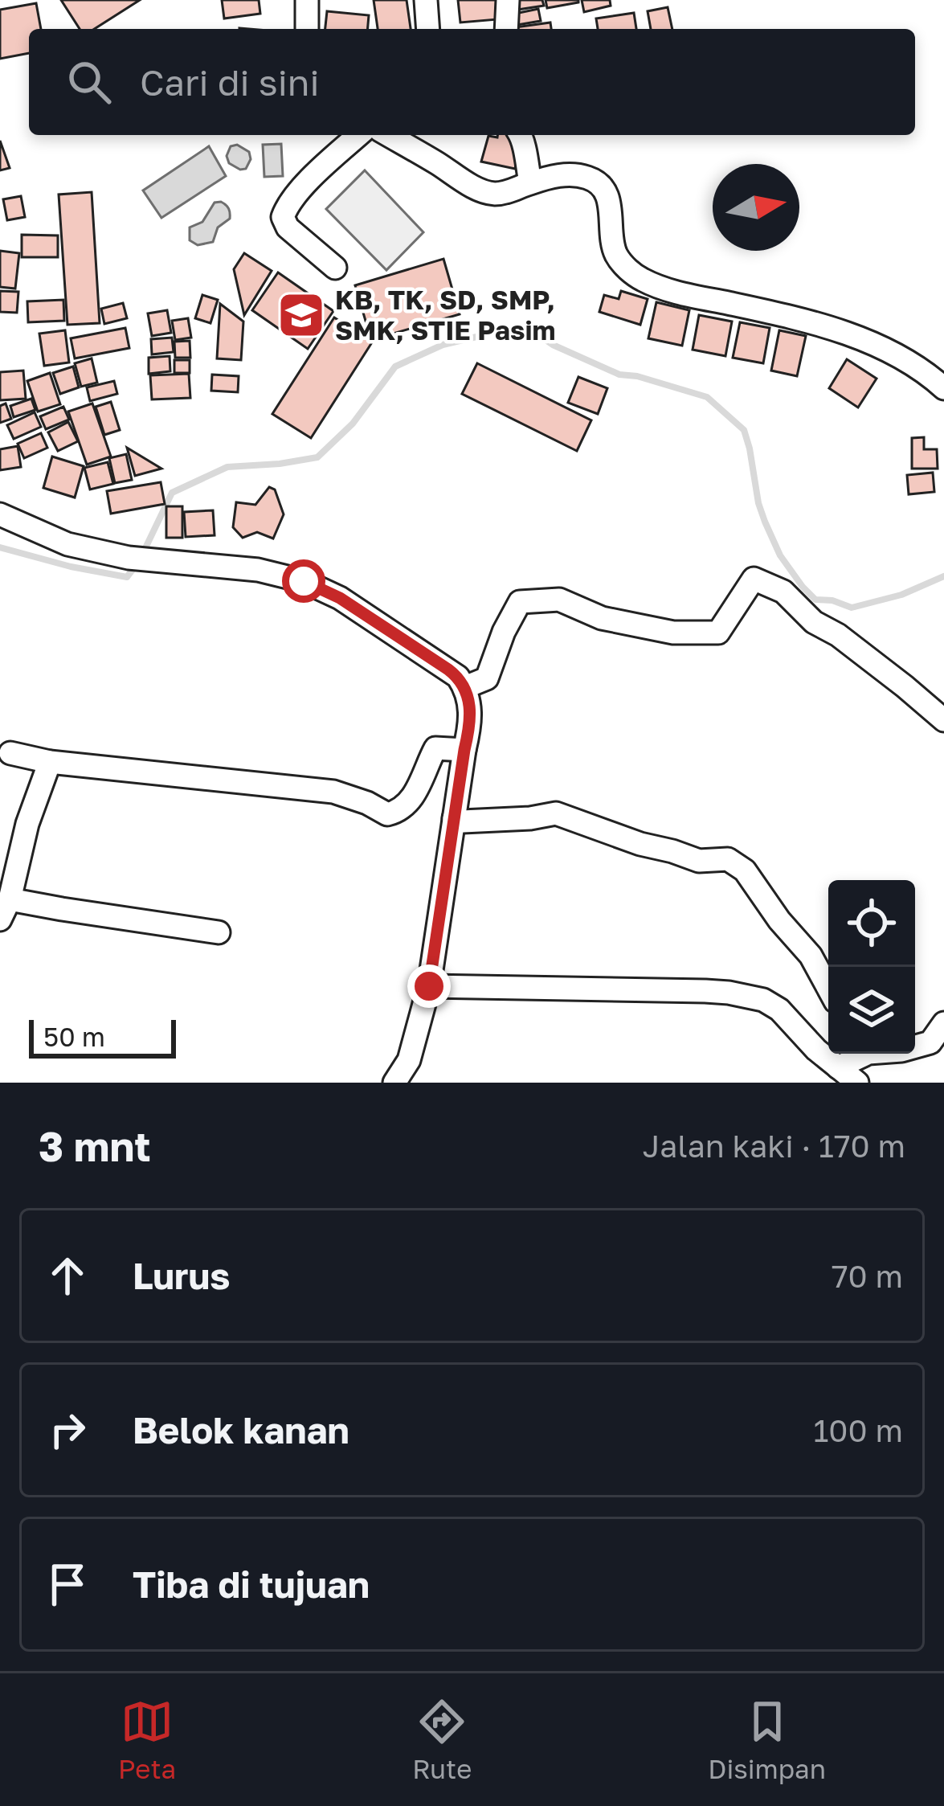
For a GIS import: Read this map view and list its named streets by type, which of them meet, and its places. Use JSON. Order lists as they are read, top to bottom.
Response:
{
  "places": {
    "school or university": ["KB, TK, SD, SMP, SMK, STIE Pasim"]
  },
  "scale_bar": "50 m",
  "north": "right",
  "page": {
    "search": "Cari di sini",
    "scale": "50 m",
    "heading": ["3 mnt", "Jalan kaki · 170 m"],
    "list": [
      ["Lurus", "70 m"],
      ["Belok kanan", "100 m"],
      "Tiba di tujuan"
    ],
    "nav": ["Peta", "Rute", "Disimpan"]
  }
}
